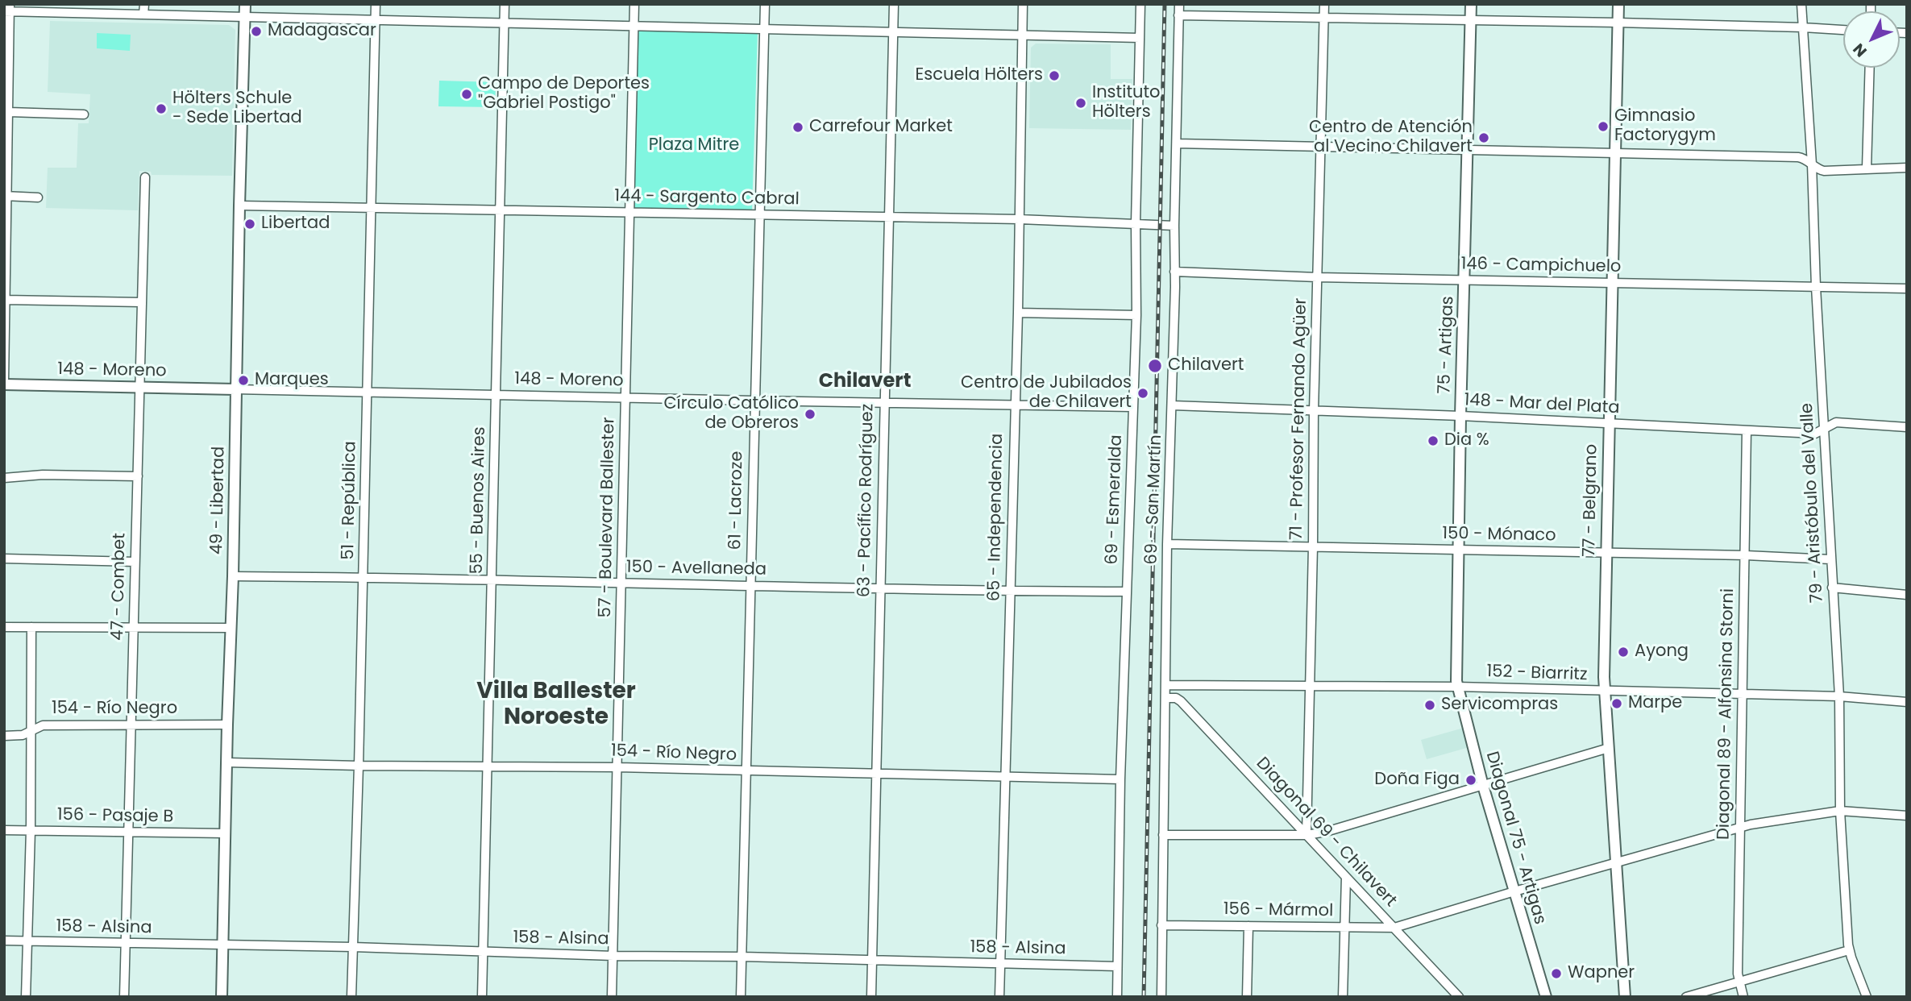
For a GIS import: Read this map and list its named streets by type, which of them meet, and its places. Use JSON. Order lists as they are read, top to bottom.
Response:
{
  "streets": {
    "street": [
      "144 - Sargento Cabral",
      "146 - Campichuelo",
      "75 - Artigas",
      "148 - Moreno",
      "148 - Mar del Plata",
      "71 - Profesor Fernando Agüer",
      "69 - Esmeralda",
      "69 - San Martín",
      "49 - Libertad",
      "51 - República",
      "55 - Buenos Aires",
      "61 - Lacroze",
      "63 - Pacífico Rodríguez",
      "77 - Belgrano",
      "79 - Aristóbulo del Valle",
      "57 - Boulevard Ballester",
      "65 - Independencia",
      "150 - Mónaco",
      "150 - Avellaneda",
      "47 - Combet",
      "152 - Biarritz",
      "154 - Río Negro",
      "Diagonal 89 - Alfonsina Storni",
      "156 - Pasaje B",
      "Diagonal 69 - Chilavert",
      "Diagonal 75 - Artigas",
      "156 - Mármol",
      "158 - Alsina"
    ]
  },
  "crossings": [
    ["144 - Sargento Cabral", "69 - Esmeralda"],
    ["144 - Sargento Cabral", "69 - San Martín"],
    ["144 - Sargento Cabral", "49 - Libertad"],
    ["144 - Sargento Cabral", "51 - República"],
    ["144 - Sargento Cabral", "55 - Buenos Aires"],
    ["144 - Sargento Cabral", "61 - Lacroze"],
    ["144 - Sargento Cabral", "63 - Pacífico Rodríguez"],
    ["144 - Sargento Cabral", "57 - Boulevard Ballester"],
    ["144 - Sargento Cabral", "65 - Independencia"],
    ["146 - Campichuelo", "75 - Artigas"],
    ["146 - Campichuelo", "71 - Profesor Fernando Agüer"],
    ["146 - Campichuelo", "69 - San Martín"],
    ["146 - Campichuelo", "77 - Belgrano"],
    ["146 - Campichuelo", "79 - Aristóbulo del Valle"],
    ["75 - Artigas", "148 - Mar del Plata"],
    ["75 - Artigas", "150 - Mónaco"],
    ["75 - Artigas", "152 - Biarritz"],
    ["75 - Artigas", "Diagonal 75 - Artigas"],
    ["148 - Moreno", "69 - Esmeralda"],
    ["148 - Moreno", "49 - Libertad"],
    ["148 - Moreno", "51 - República"],
    ["148 - Moreno", "55 - Buenos Aires"],
    ["148 - Moreno", "61 - Lacroze"],
    ["148 - Moreno", "63 - Pacífico Rodríguez"],
    ["148 - Moreno", "57 - Boulevard Ballester"],
    ["148 - Moreno", "65 - Independencia"],
    ["148 - Moreno", "47 - Combet"],
    ["148 - Mar del Plata", "71 - Profesor Fernando Agüer"],
    ["148 - Mar del Plata", "69 - San Martín"],
    ["148 - Mar del Plata", "77 - Belgrano"],
    ["148 - Mar del Plata", "79 - Aristóbulo del Valle"],
    ["148 - Mar del Plata", "Diagonal 89 - Alfonsina Storni"],
    ["71 - Profesor Fernando Agüer", "150 - Mónaco"],
    ["71 - Profesor Fernando Agüer", "152 - Biarritz"],
    ["71 - Profesor Fernando Agüer", "Diagonal 69 - Chilavert"],
    ["69 - Esmeralda", "150 - Avellaneda"],
    ["69 - Esmeralda", "154 - Río Negro"],
    ["69 - Esmeralda", "158 - Alsina"],
    ["69 - San Martín", "150 - Mónaco"],
    ["69 - San Martín", "152 - Biarritz"],
    ["69 - San Martín", "Diagonal 69 - Chilavert"],
    ["69 - San Martín", "156 - Mármol"],
    ["49 - Libertad", "150 - Avellaneda"],
    ["49 - Libertad", "154 - Río Negro"],
    ["49 - Libertad", "156 - Pasaje B"],
    ["49 - Libertad", "158 - Alsina"],
    ["51 - República", "150 - Avellaneda"],
    ["51 - República", "154 - Río Negro"],
    ["51 - República", "158 - Alsina"],
    ["55 - Buenos Aires", "150 - Avellaneda"],
    ["55 - Buenos Aires", "154 - Río Negro"],
    ["55 - Buenos Aires", "158 - Alsina"],
    ["61 - Lacroze", "150 - Avellaneda"],
    ["61 - Lacroze", "154 - Río Negro"],
    ["61 - Lacroze", "158 - Alsina"],
    ["63 - Pacífico Rodríguez", "150 - Avellaneda"],
    ["63 - Pacífico Rodríguez", "154 - Río Negro"],
    ["63 - Pacífico Rodríguez", "158 - Alsina"],
    ["77 - Belgrano", "150 - Mónaco"],
    ["77 - Belgrano", "152 - Biarritz"],
    ["77 - Belgrano", "156 - Mármol"],
    ["79 - Aristóbulo del Valle", "150 - Mónaco"],
    ["79 - Aristóbulo del Valle", "152 - Biarritz"],
    ["79 - Aristóbulo del Valle", "156 - Mármol"],
    ["57 - Boulevard Ballester", "150 - Avellaneda"],
    ["57 - Boulevard Ballester", "154 - Río Negro"],
    ["57 - Boulevard Ballester", "158 - Alsina"],
    ["65 - Independencia", "150 - Avellaneda"],
    ["65 - Independencia", "154 - Río Negro"],
    ["65 - Independencia", "158 - Alsina"],
    ["150 - Mónaco", "Diagonal 89 - Alfonsina Storni"],
    ["47 - Combet", "154 - Río Negro"],
    ["47 - Combet", "156 - Pasaje B"],
    ["47 - Combet", "158 - Alsina"],
    ["152 - Biarritz", "Diagonal 89 - Alfonsina Storni"],
    ["152 - Biarritz", "Diagonal 75 - Artigas"],
    ["Diagonal 89 - Alfonsina Storni", "156 - Mármol"],
    ["Diagonal 69 - Chilavert", "156 - Mármol"],
    ["Diagonal 75 - Artigas", "156 - Mármol"]
  ],
  "districts": ["Chilavert", "Villa Ballester Noroeste"],
  "parks": ["Plaza Mitre"],
  "places": [
    "Madagascar",
    "Escuela Hölters",
    "Campo de Deportes \"Gabriel Postigo\"",
    "Instituto Hölters",
    "Hölters Schule - Sede Libertad",
    "Gimnasio Factorygym",
    "Carrefour Market",
    "Centro de Atención al Vecino Chilavert",
    "Libertad",
    "Chilavert",
    "Marques",
    "Centro de Jubilados de Chilavert",
    "Círculo Católico de Obreros",
    "Dia %",
    "Ayong",
    "Marpe",
    "Servicompras",
    "Doña Figa",
    "Wapner"
  ],
  "north": "bottom left"
}
